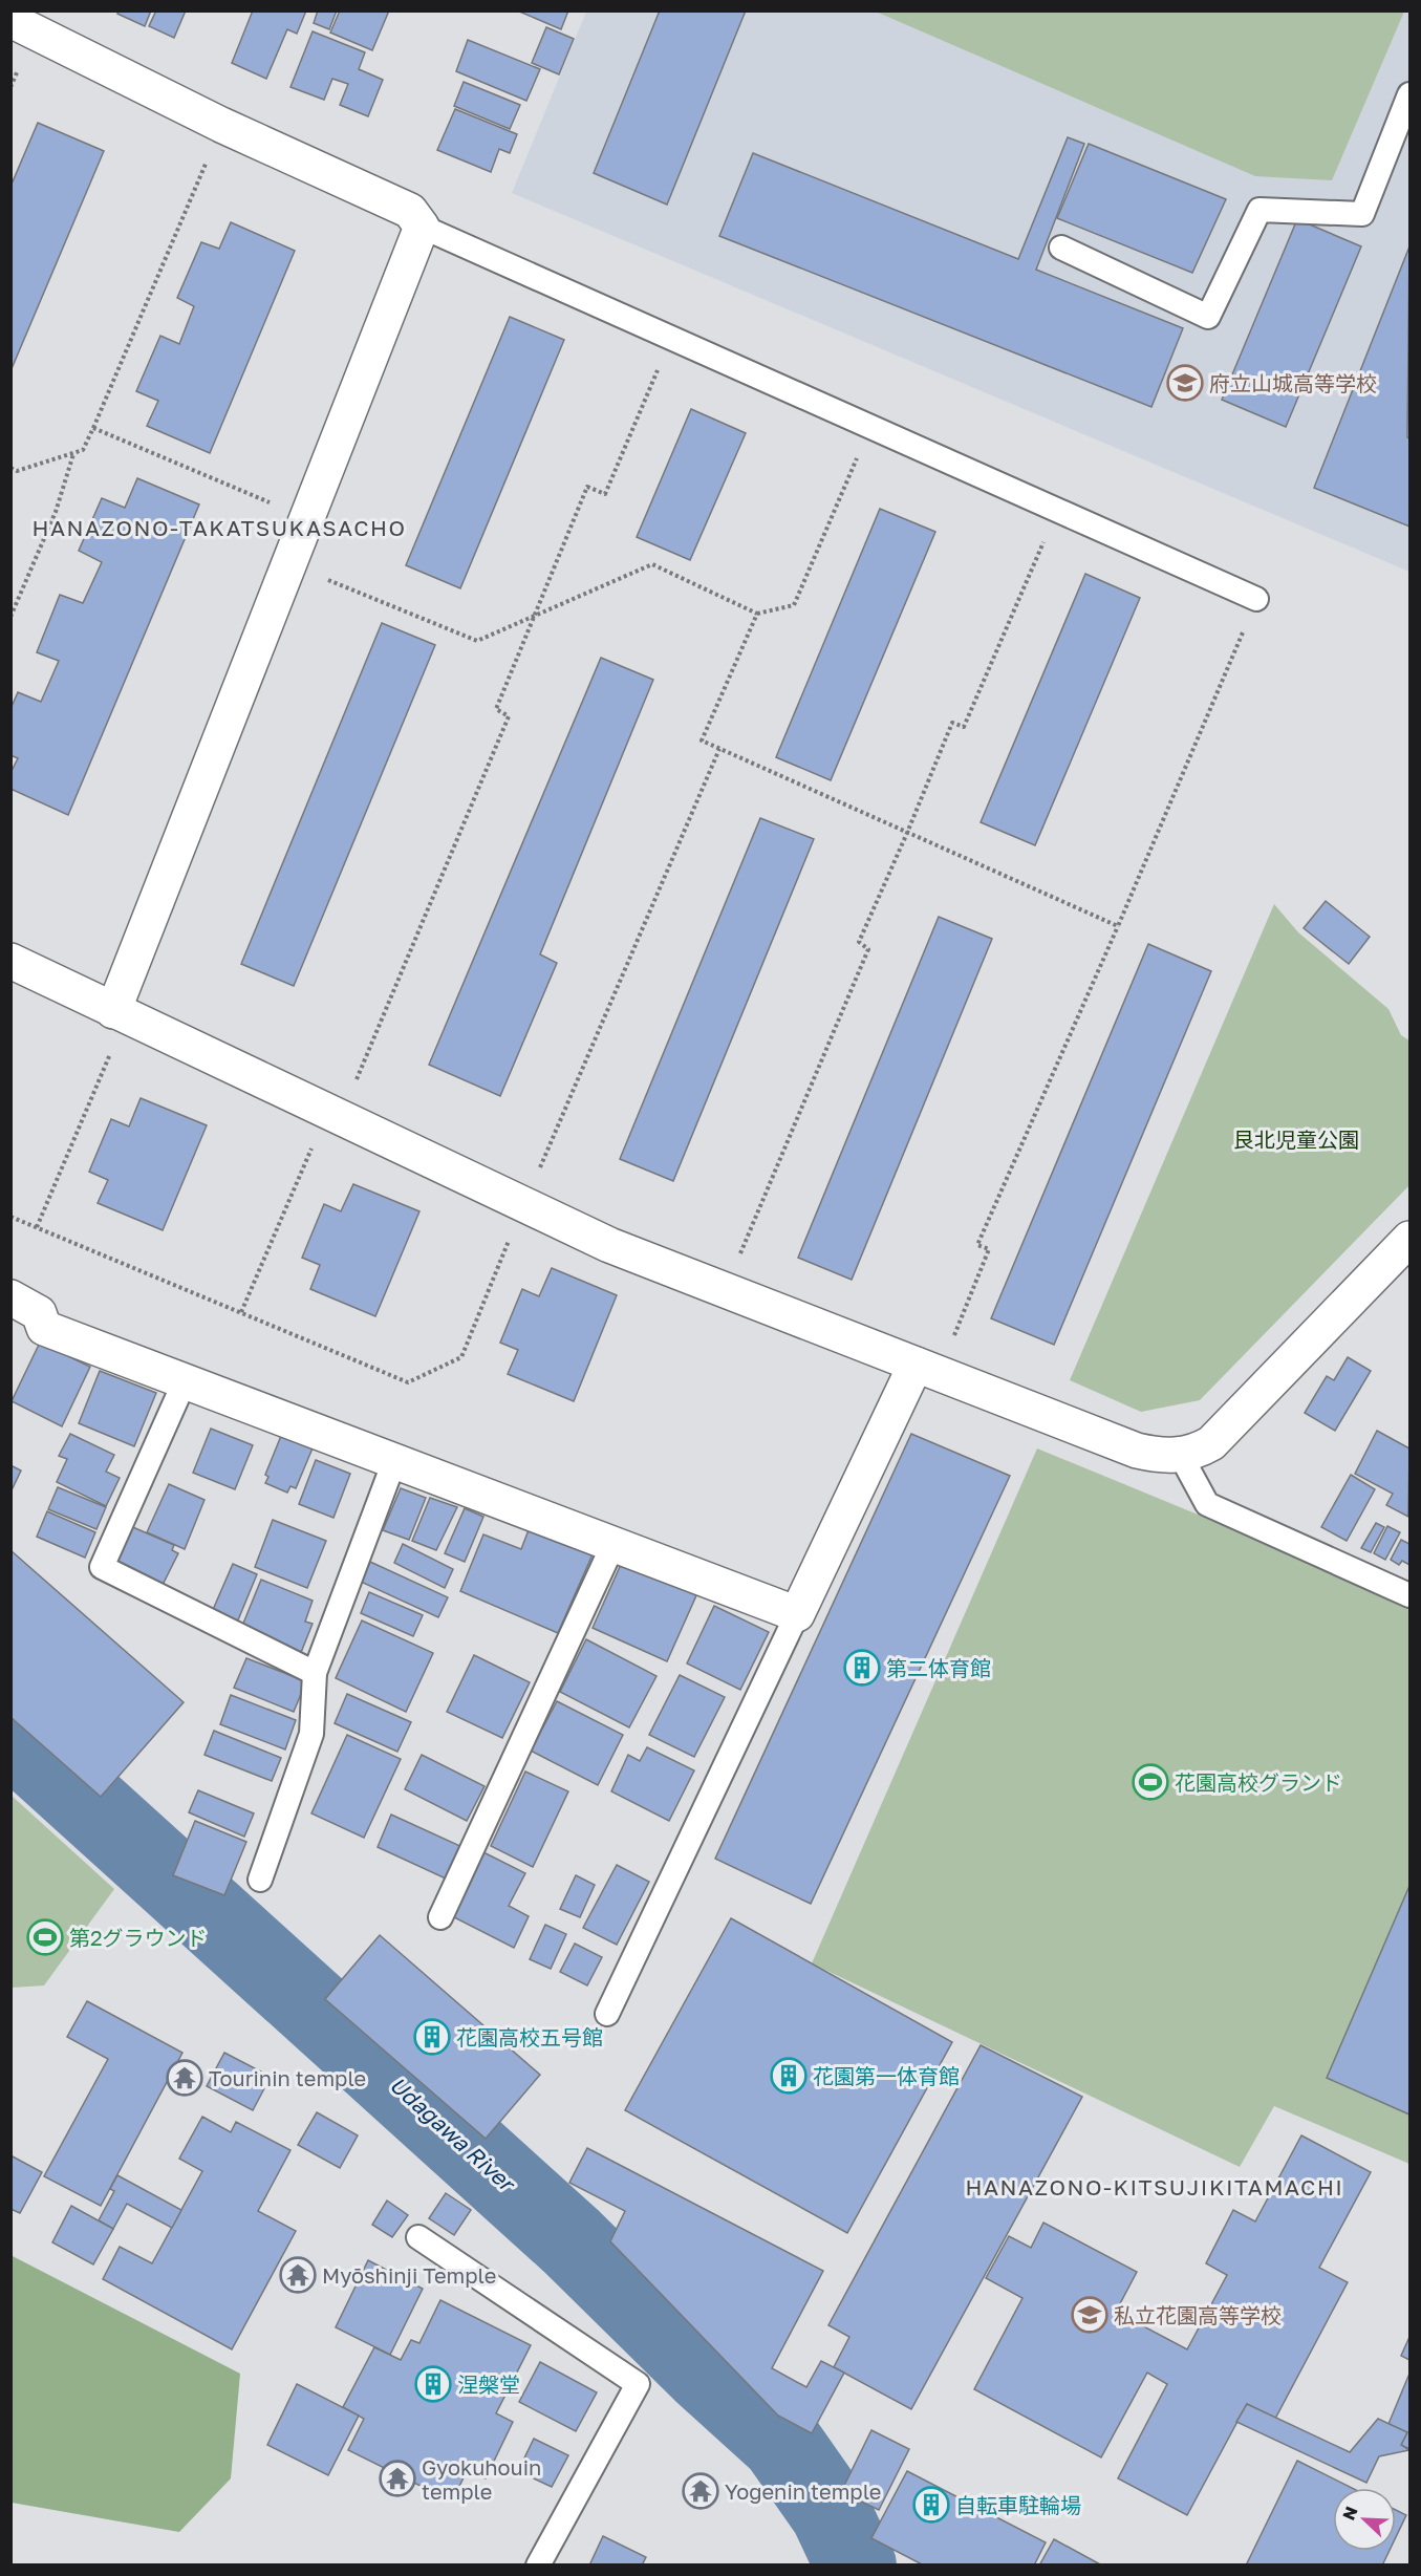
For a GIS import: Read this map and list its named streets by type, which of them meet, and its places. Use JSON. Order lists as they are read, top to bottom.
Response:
{
  "districts": ["HANAZONO-TAKATSUKASACHO", "HANAZONO-KITSUJIKITAMACHI"],
  "water": ["Udagawa River"],
  "parks": ["艮北児童公園"],
  "places": {
    "school or university": ["府立山城高等学校", "私立花園高等学校"],
    "building": [
      "第二体育館",
      "花園高校五号館",
      "花園第一体育館",
      "涅槃堂",
      "自転車駐輪場"
    ],
    "sports": ["花園高校グランド", "第2グラウンド"],
    "temple": [
      "Tourinin temple",
      "Myōshinji Temple",
      "Gyokuhouin temple",
      "Yogenin temple"
    ]
  },
  "north": "top left"
}
